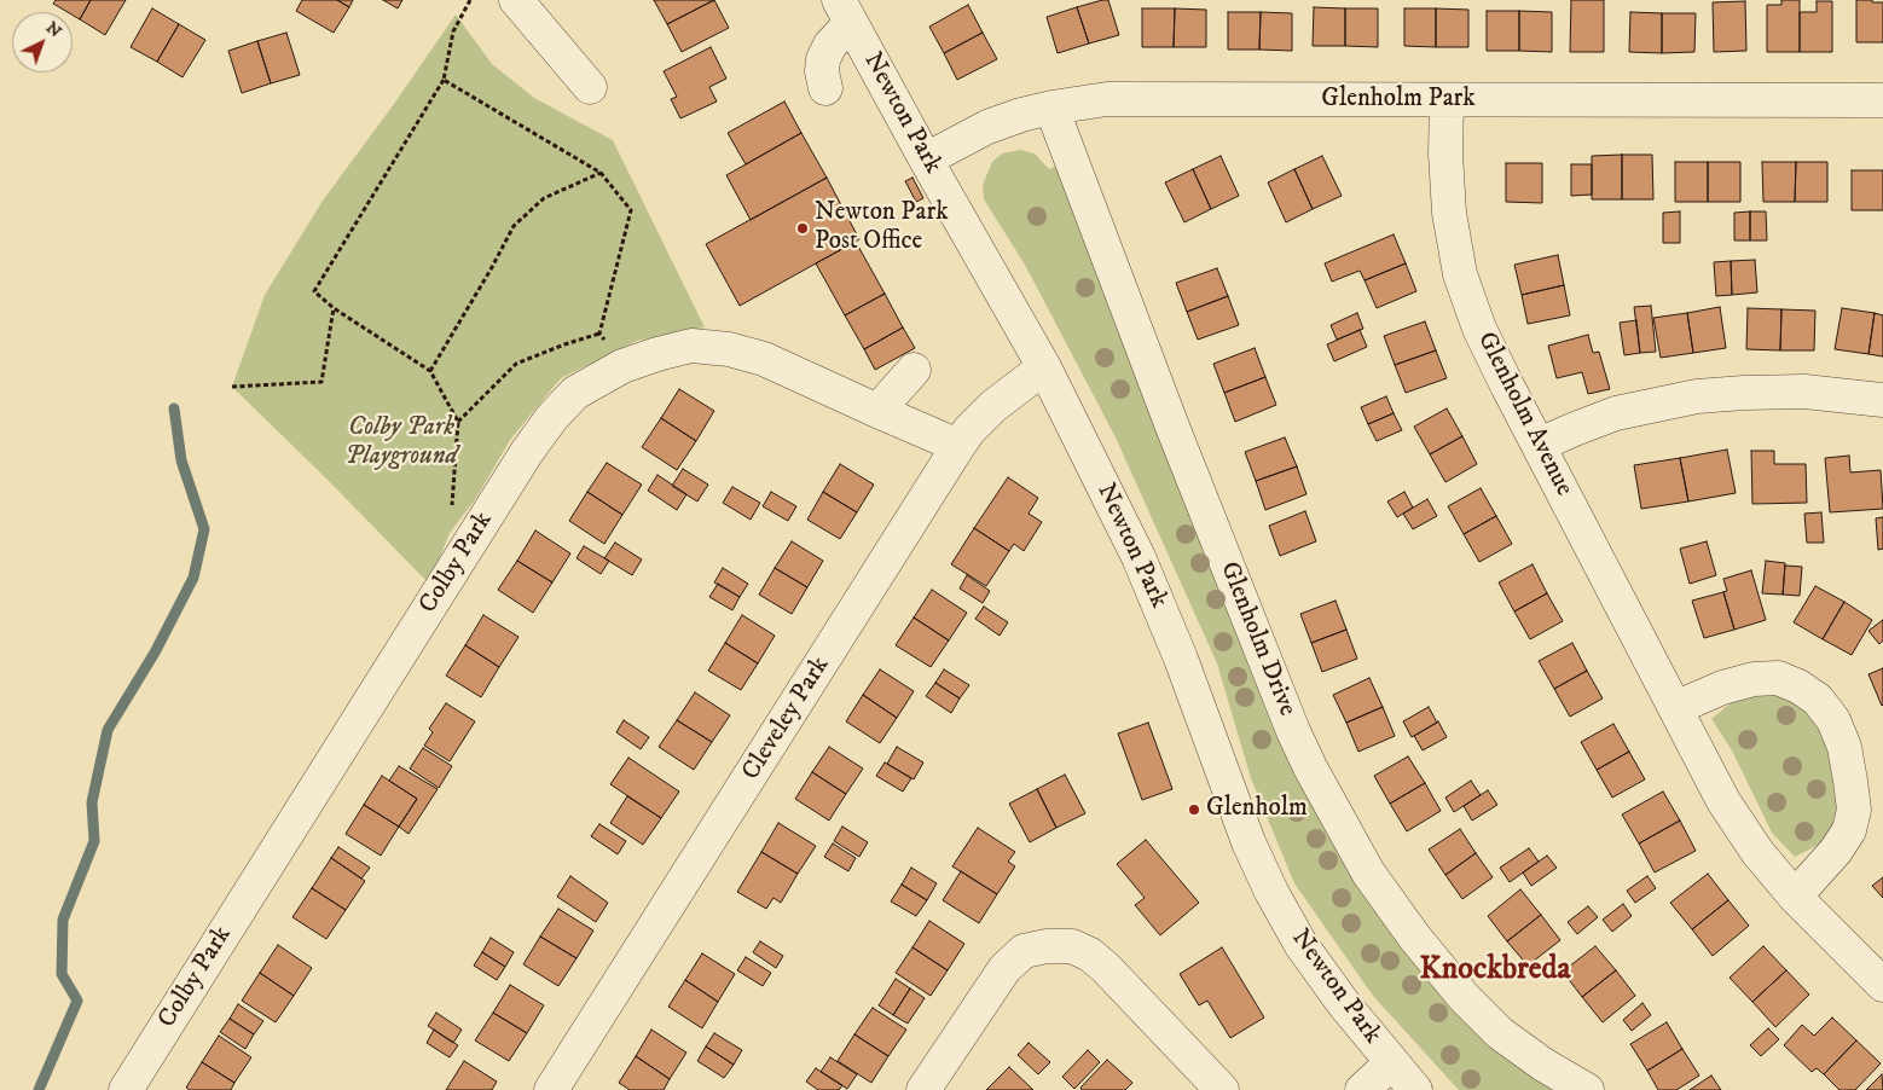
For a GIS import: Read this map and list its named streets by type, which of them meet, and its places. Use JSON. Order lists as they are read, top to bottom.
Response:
{
  "streets": {
    "street": [
      "Glenholm Park",
      "Newton Park",
      "Glenholm Avenue",
      "Colby Park",
      "Glenholm Drive",
      "Cleveley Park"
    ]
  },
  "crossings": [
    ["Glenholm Park", "Newton Park"],
    ["Glenholm Park", "Glenholm Avenue"],
    ["Glenholm Park", "Glenholm Drive"],
    ["Newton Park", "Cleveley Park"],
    ["Colby Park", "Cleveley Park"]
  ],
  "districts": ["Knockbreda"],
  "parks": ["Colby Park Playground"],
  "places": ["Newton Park Post Office", "Glenholm"],
  "north": "top right"
}
